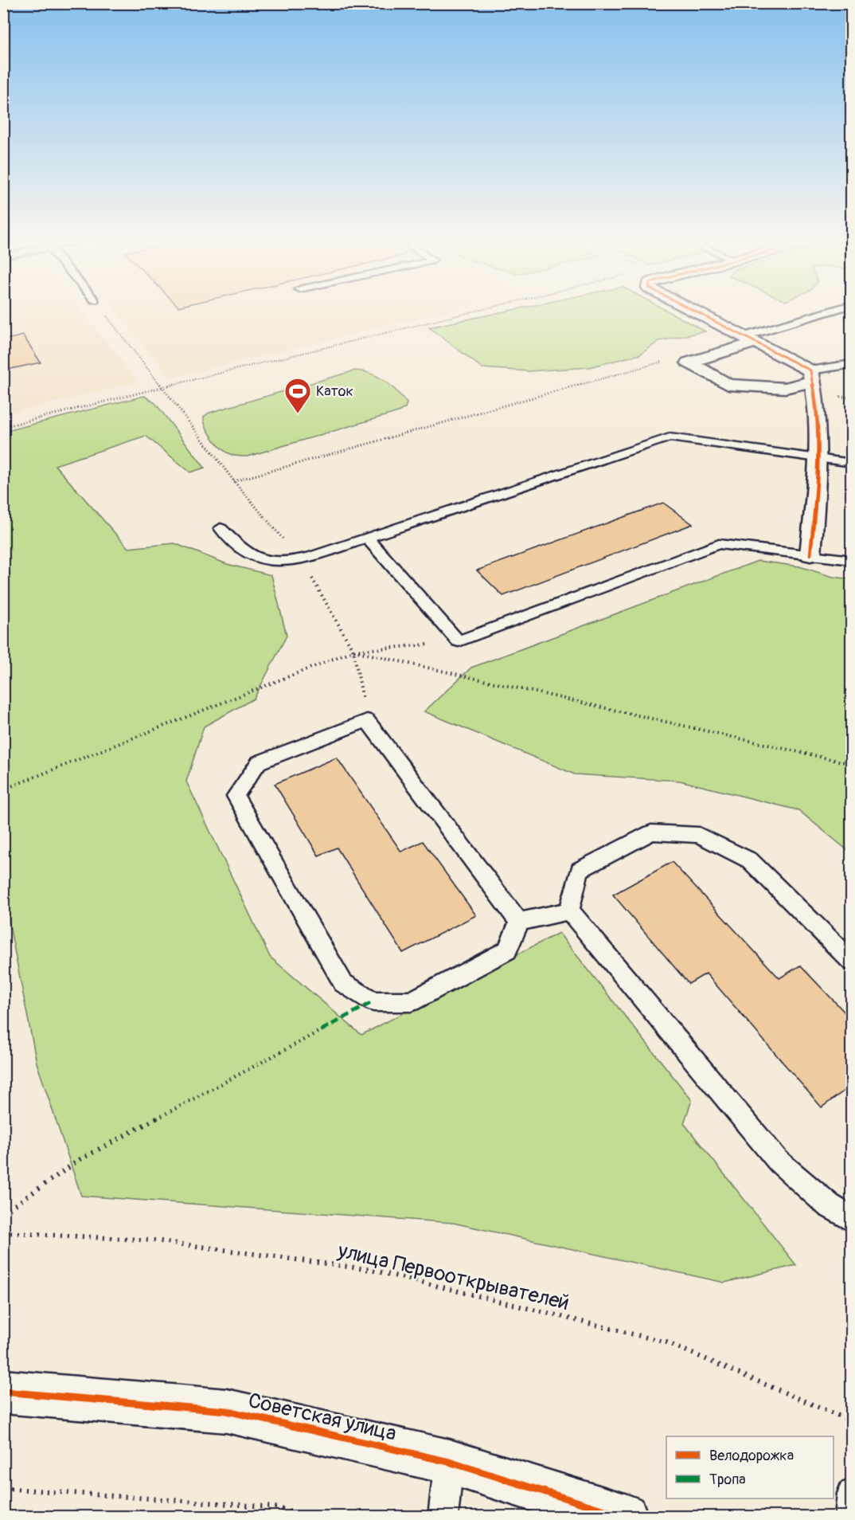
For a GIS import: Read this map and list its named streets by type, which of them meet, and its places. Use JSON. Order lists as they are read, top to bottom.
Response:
{
  "streets": {
    "street": ["Советская улица"],
    "path": ["улица Первооткрывателей"]
  },
  "places": {
    "sports": ["Каток"]
  },
  "legend": ["Велодорожка", "Тропа"]
}
